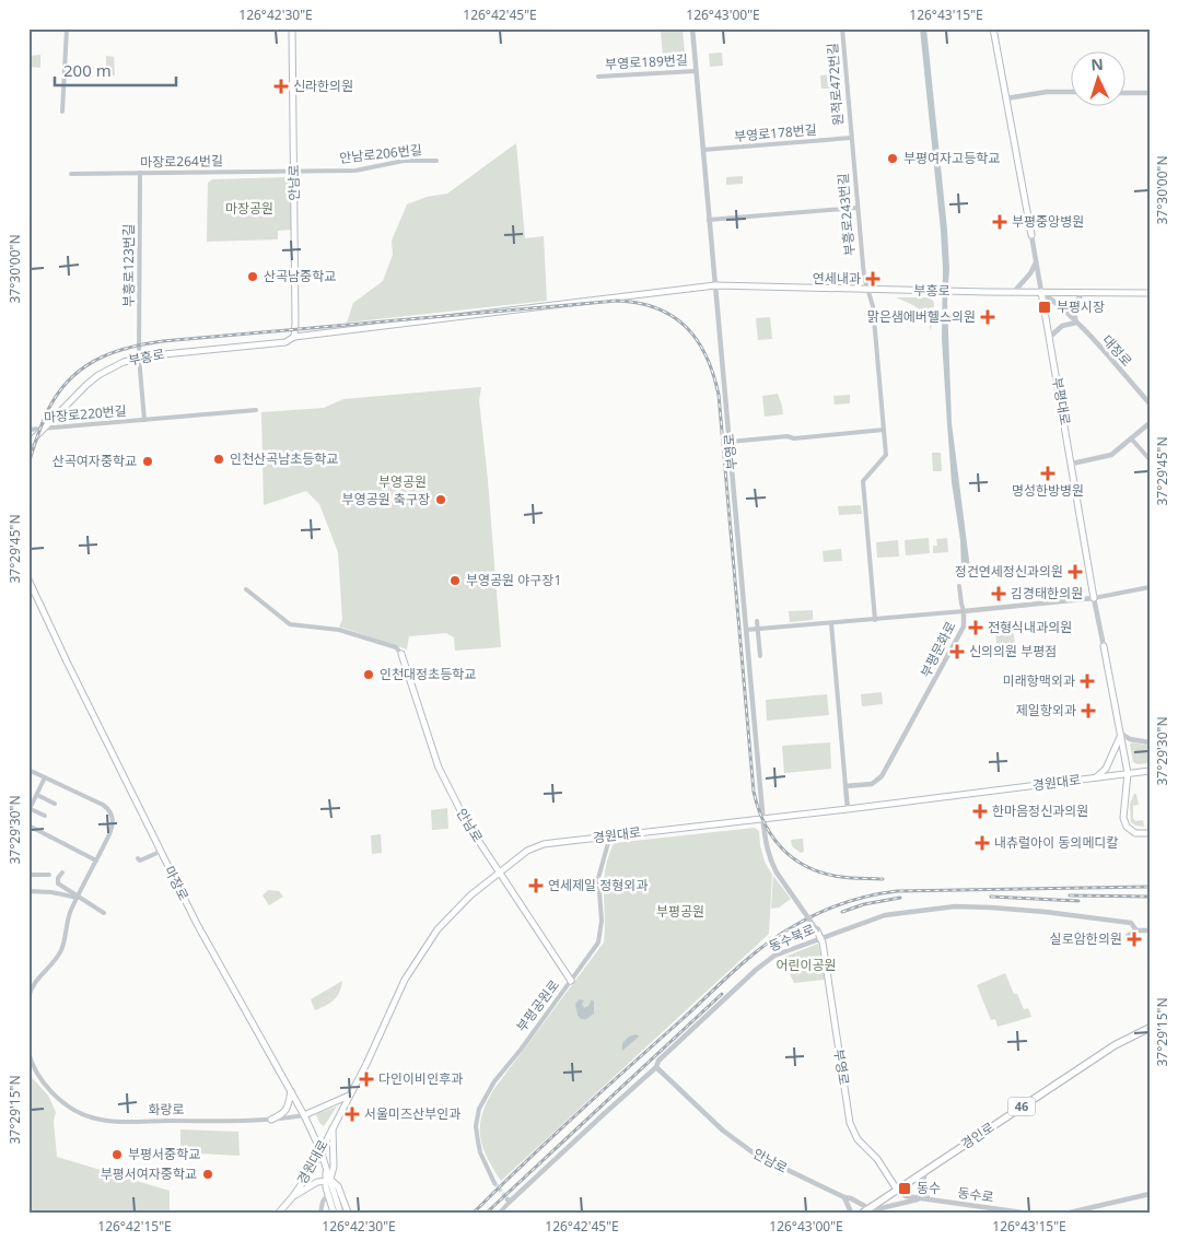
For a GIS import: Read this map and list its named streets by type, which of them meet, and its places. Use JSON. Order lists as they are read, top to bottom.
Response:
{
  "streets": {
    "main road": [
      "안남로",
      "부흥로",
      "부평대로",
      "부영로",
      "경원대로",
      "마장로",
      "46",
      "경인로"
    ],
    "street": [
      "부영로189번길",
      "원적로472번길",
      "부영로178번길",
      "안남로206번길",
      "마장로264번길",
      "부흥로243번길",
      "부흥로123번길",
      "대정로",
      "마장로220번길",
      "부평문화로",
      "동수북로",
      "부평공원로",
      "화랑로",
      "동수로"
    ]
  },
  "crossings": [
    ["부영로189번길", "부영로"],
    ["원적로472번길", "부영로178번길"],
    ["원적로472번길", "부흥로243번길"],
    ["부영로178번길", "부흥로243번길"],
    ["부영로178번길", "부영로"],
    ["안남로206번길", "마장로264번길"],
    ["안남로206번길", "안남로"],
    ["마장로264번길", "안남로"],
    ["마장로264번길", "부흥로123번길"],
    ["안남로", "부흥로"],
    ["안남로", "경원대로"],
    ["안남로", "동수북로"],
    ["안남로", "부평공원로"],
    ["안남로", "경인로"],
    ["부흥로243번길", "부흥로"],
    ["부흥로123번길", "부흥로"],
    ["부흥로123번길", "마장로220번길"],
    ["부흥로", "대정로"],
    ["부흥로", "부평대로"],
    ["부흥로", "마장로220번길"],
    ["부흥로", "부영로"],
    ["대정로", "부평대로"],
    ["부평대로", "부평문화로"],
    ["부평대로", "경원대로"],
    ["부영로", "경원대로"],
    ["부영로", "동수북로"],
    ["부영로", "경인로"],
    ["부영로", "동수로"],
    ["경원대로", "마장로"],
    ["경원대로", "부평공원로"],
    ["마장로", "화랑로"],
    ["경인로", "동수로"]
  ],
  "parks": [
    "마장공원",
    "부영공원",
    "부평공원",
    "어린이공원"
  ],
  "places": {
    "health": [
      "신라한의원",
      "부평중앙병원",
      "연세내과",
      "맑은샘에버헬스의원",
      "명성한방병원",
      "정건연세정신과의원",
      "김경태한의원",
      "전형식내과의원",
      "신의의원 부평점",
      "미래항맥외과",
      "제일항외과",
      "한마음정신과의원",
      "내츄럴아이 동의메디칼",
      "연세제일 정형외과",
      "실로암한의원",
      "다인이비인후과",
      "서울미즈산부인과"
    ],
    "other": [
      "부평여자고등학교",
      "산곡남중학교",
      "인천산곡남초등학교",
      "산곡여자중학교",
      "부영공원 축구장",
      "부영공원 야구장1",
      "인천대정초등학교",
      "부평서중학교",
      "부평서여자중학교"
    ],
    "transit": ["부평시장", "동수"]
  },
  "scale_bar": "200 m",
  "north": "top",
  "coordinates": [
    "126°42'30\"E",
    "126°42'45\"E",
    "126°43'00\"E",
    "126°43'15\"E",
    "37°30'00\"N",
    "37°29'45\"N",
    "37°29'30\"N",
    "37°29'15\"N",
    "126°42'15\"E"
  ]
}
